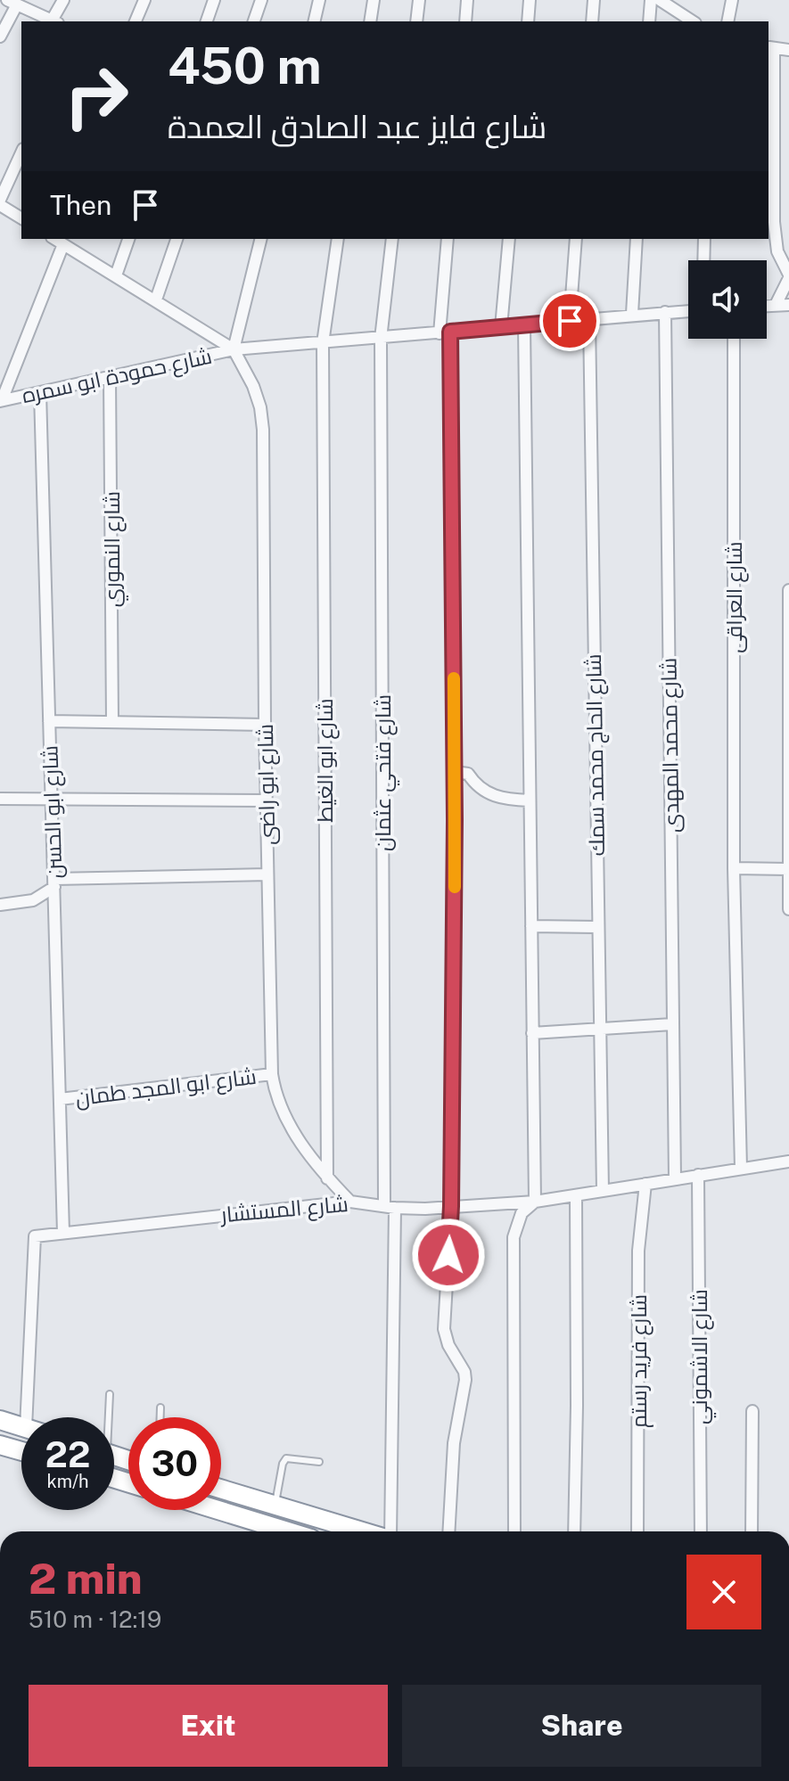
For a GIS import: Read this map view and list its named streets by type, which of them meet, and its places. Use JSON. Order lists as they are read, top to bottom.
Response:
{
  "streets": {
    "street": [
      "شارع حمودة ابو سمره",
      "شارع النموري",
      "شارع العراقى",
      "شارع محمد المهدى",
      "شارع الحاج محمد سمك",
      "شارع ابو الغيط",
      "شارع فتحي عثمان",
      "شارع ابو راضى",
      "شارع ابو الحسن",
      "شارع ابو المجد طمان",
      "شارع المستشار",
      "شارع الاشموني",
      "شارع فريد رستم"
    ]
  },
  "crossings": [
    ["شارع حمودة ابو سمره", "شارع النموري"],
    ["شارع حمودة ابو سمره", "شارع محمد المهدى"],
    ["شارع حمودة ابو سمره", "شارع الحاج محمد سمك"],
    ["شارع حمودة ابو سمره", "شارع ابو الغيط"],
    ["شارع حمودة ابو سمره", "شارع فتحي عثمان"],
    ["شارع حمودة ابو سمره", "شارع ابو راضى"],
    ["شارع حمودة ابو سمره", "شارع ابو الحسن"],
    ["شارع العراقى", "شارع المستشار"],
    ["شارع محمد المهدى", "شارع المستشار"],
    ["شارع الحاج محمد سمك", "شارع المستشار"],
    ["شارع ابو الغيط", "شارع ابو راضى"],
    ["شارع فتحي عثمان", "شارع المستشار"],
    ["شارع ابو راضى", "شارع ابو المجد طمان"],
    ["شارع ابو راضى", "شارع المستشار"],
    ["شارع ابو الحسن", "شارع ابو المجد طمان"],
    ["شارع ابو الحسن", "شارع المستشار"],
    ["شارع المستشار", "شارع الاشموني"],
    ["شارع المستشار", "شارع فريد رستم"]
  ],
  "page": {
    "turn": ["450 m", "شارع فايز عبد الصادق العمدة"],
    "then": "Then",
    "speed": "22 km/h",
    "limit": "30",
    "heading": ["2 min", "510 m · 12:19"],
    "buttons": ["Exit", "Share"]
  }
}
